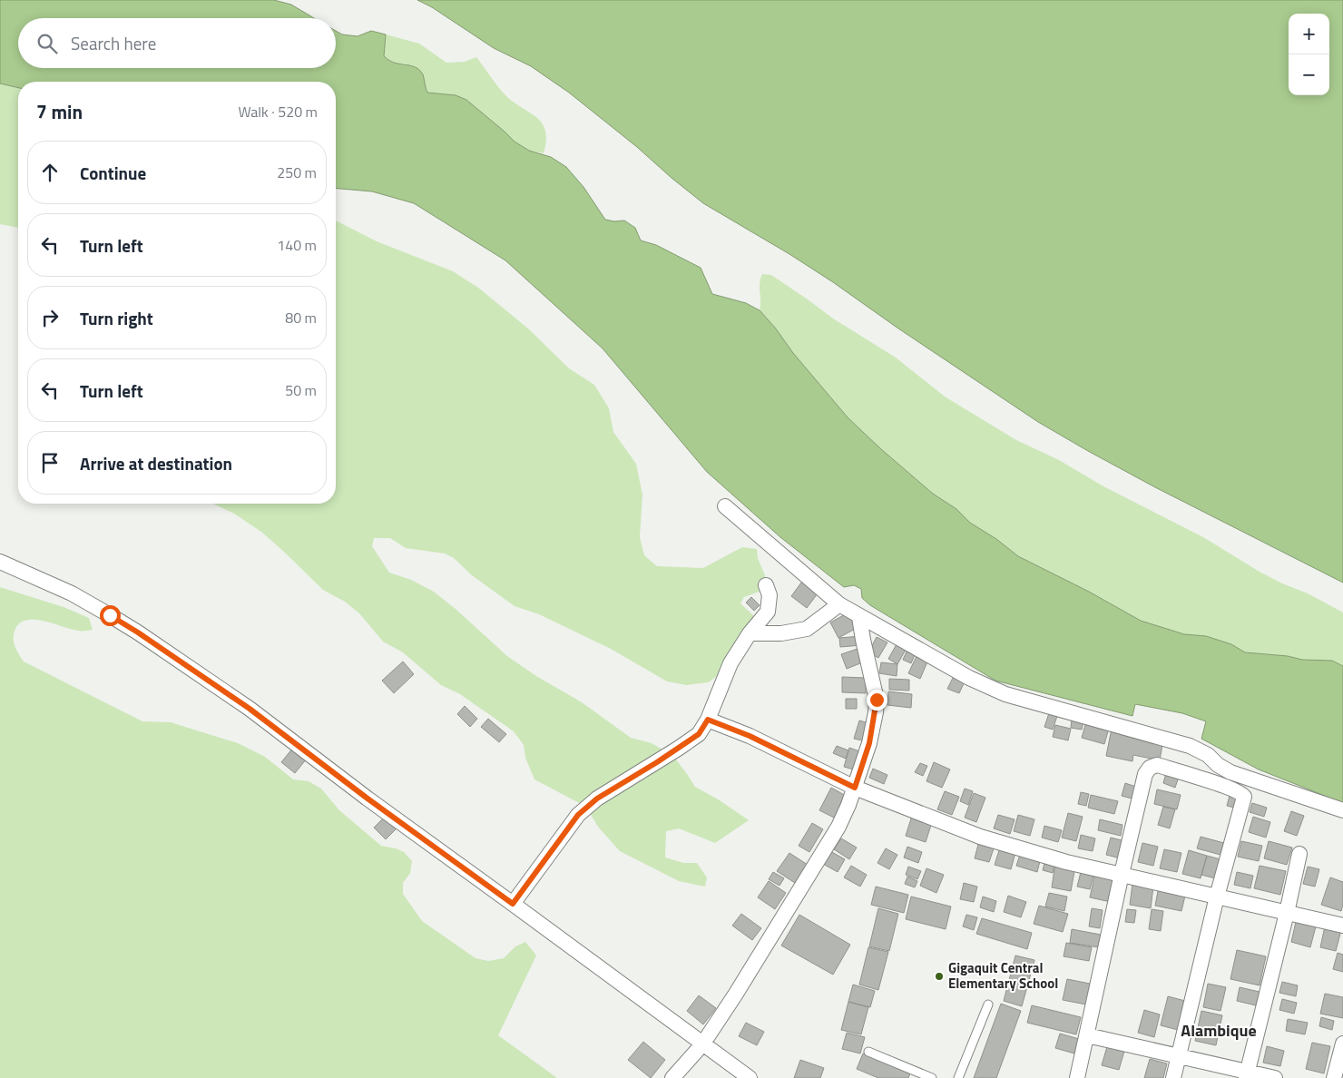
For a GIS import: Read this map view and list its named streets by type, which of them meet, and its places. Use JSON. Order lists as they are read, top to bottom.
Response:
{
  "districts": ["Alambique"],
  "places": ["Gigaquit Central Elementary School"],
  "page": {
    "map_buttons": ["+", "−"],
    "search": "Search here",
    "heading": ["7 min", "Walk · 520 m"],
    "list": [
      ["Continue", "250 m"],
      ["Turn left", "140 m"],
      ["Turn right", "80 m"],
      ["Turn left", "50 m"],
      "Arrive at destination"
    ]
  }
}
